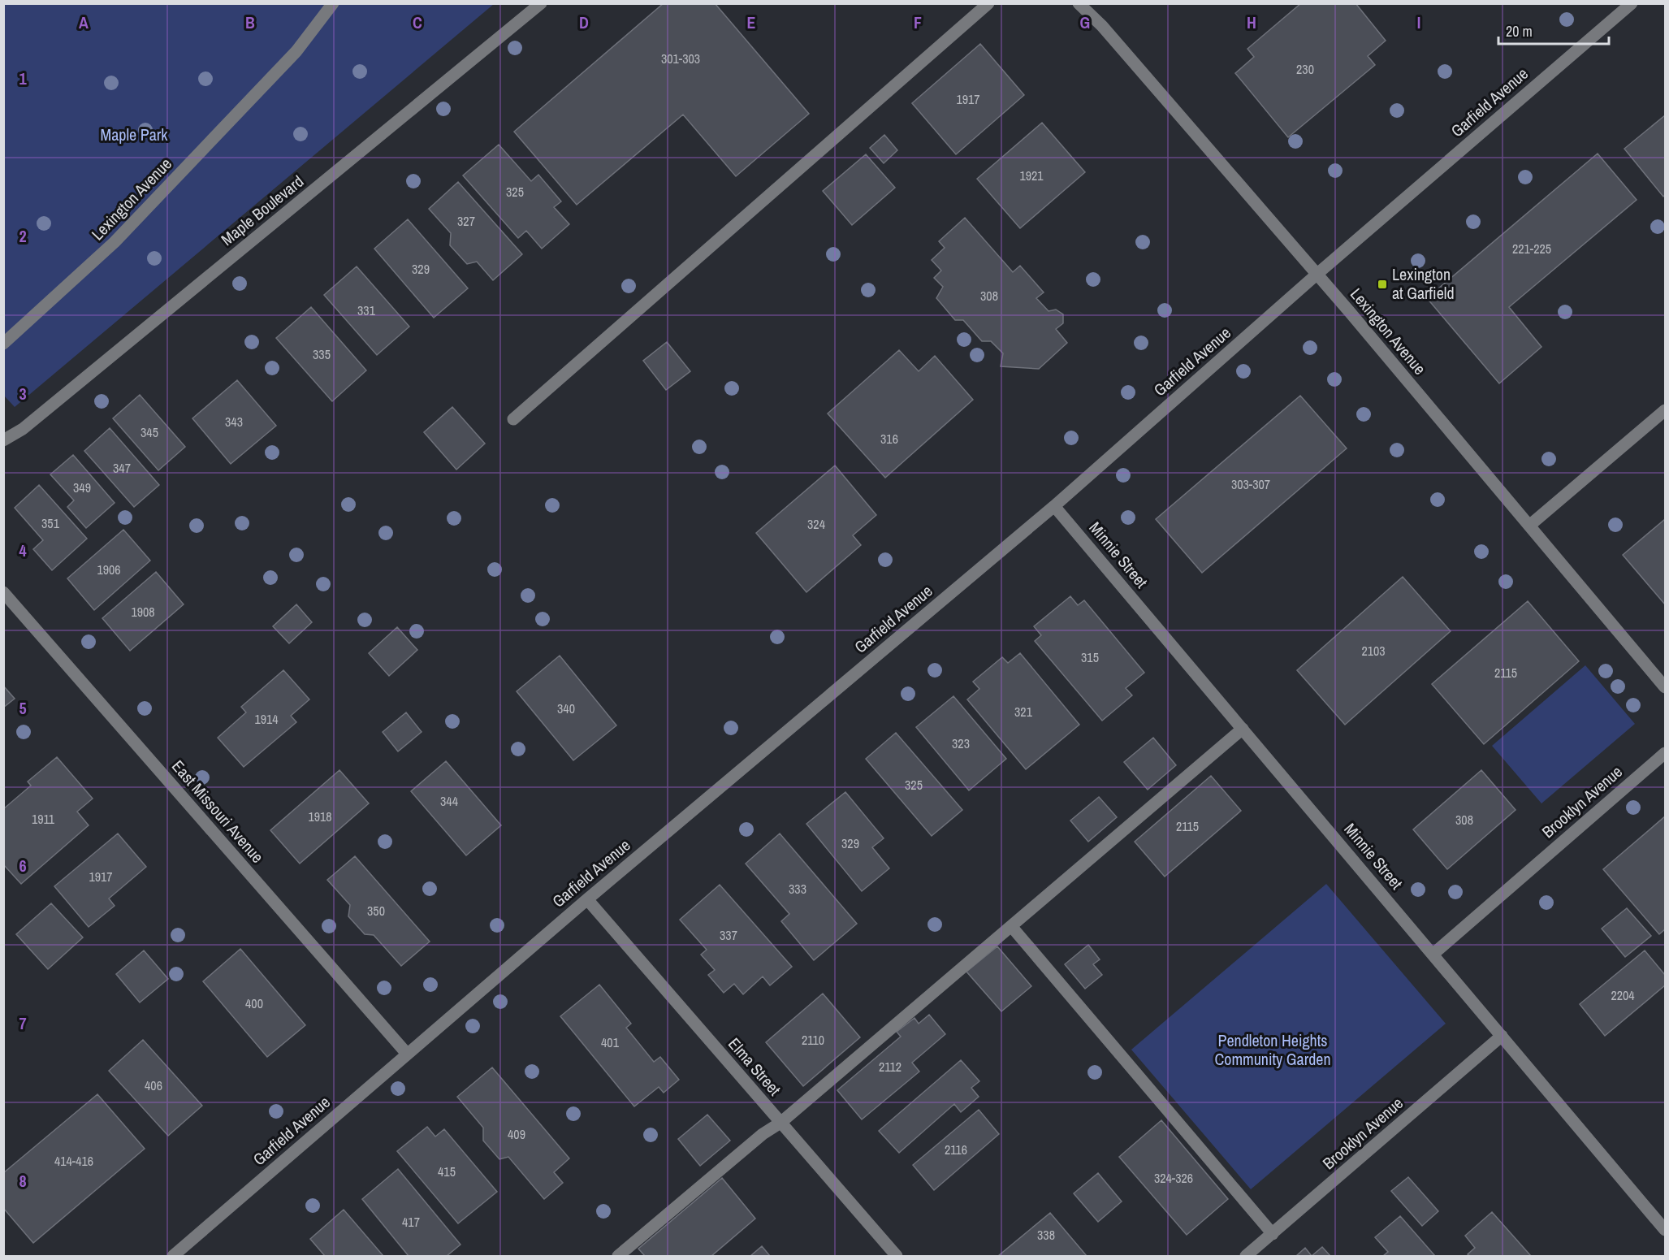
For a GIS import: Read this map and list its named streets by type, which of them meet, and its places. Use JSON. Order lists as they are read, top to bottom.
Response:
{
  "streets": {
    "street": [
      "Garfield Avenue",
      "Lexington Avenue",
      "Maple Boulevard",
      "Minnie Street",
      "Brooklyn Avenue",
      "East Missouri Avenue",
      "Elma Street"
    ]
  },
  "crossings": [
    ["Garfield Avenue", "Lexington Avenue"],
    ["Garfield Avenue", "Minnie Street"],
    ["Garfield Avenue", "East Missouri Avenue"],
    ["Garfield Avenue", "Elma Street"],
    ["Minnie Street", "Brooklyn Avenue"]
  ],
  "parks": ["Maple Park", "Pendleton Heights Community Garden"],
  "places": {
    "transit": ["Lexington at Garfield"]
  },
  "house_numbers": [
    "301-303",
    "230",
    "1917",
    "1921",
    "325",
    "327",
    "221-225",
    "329",
    "308",
    "331",
    "335",
    "343",
    "345",
    "316",
    "347",
    "303-307",
    "349",
    "351",
    "324",
    "1906",
    "1908",
    "2103",
    "315",
    "2115",
    "340",
    "321",
    "1914",
    "323",
    "325",
    "344",
    "1918",
    "1911",
    "308",
    "2115",
    "329",
    "1917",
    "333",
    "350",
    "337",
    "2204",
    "400",
    "2110",
    "401",
    "2112",
    "406",
    "409",
    "2116",
    "414-416",
    "415",
    "324-326",
    "417",
    "338"
  ],
  "scale_bar": "20 m",
  "grid": {
    "columns": [
      "A",
      "B",
      "C",
      "D",
      "E",
      "F",
      "G",
      "H",
      "I"
    ],
    "rows": [
      "1",
      "2",
      "3",
      "4",
      "5",
      "6",
      "7",
      "8"
    ]
  }
}
